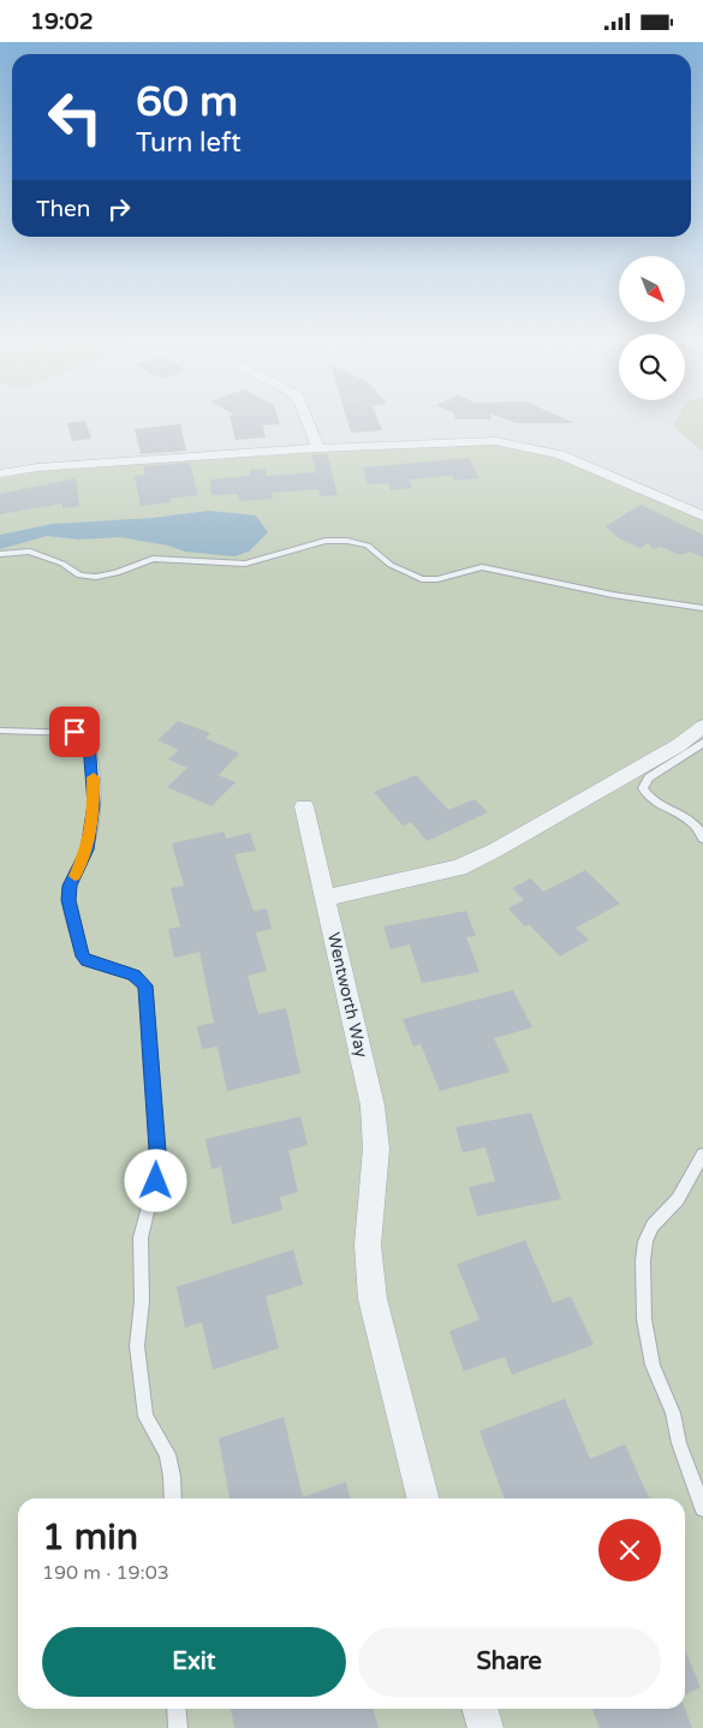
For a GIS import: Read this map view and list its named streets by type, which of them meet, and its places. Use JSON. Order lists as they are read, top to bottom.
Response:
{
  "streets": {
    "street": ["Wentworth Way"]
  },
  "north": "bottom right",
  "page": {
    "status": "19:02",
    "turn": ["60 m", "Turn left"],
    "then": "Then",
    "heading": ["1 min", "190 m · 19:03"],
    "buttons": ["Exit", "Share"]
  }
}
